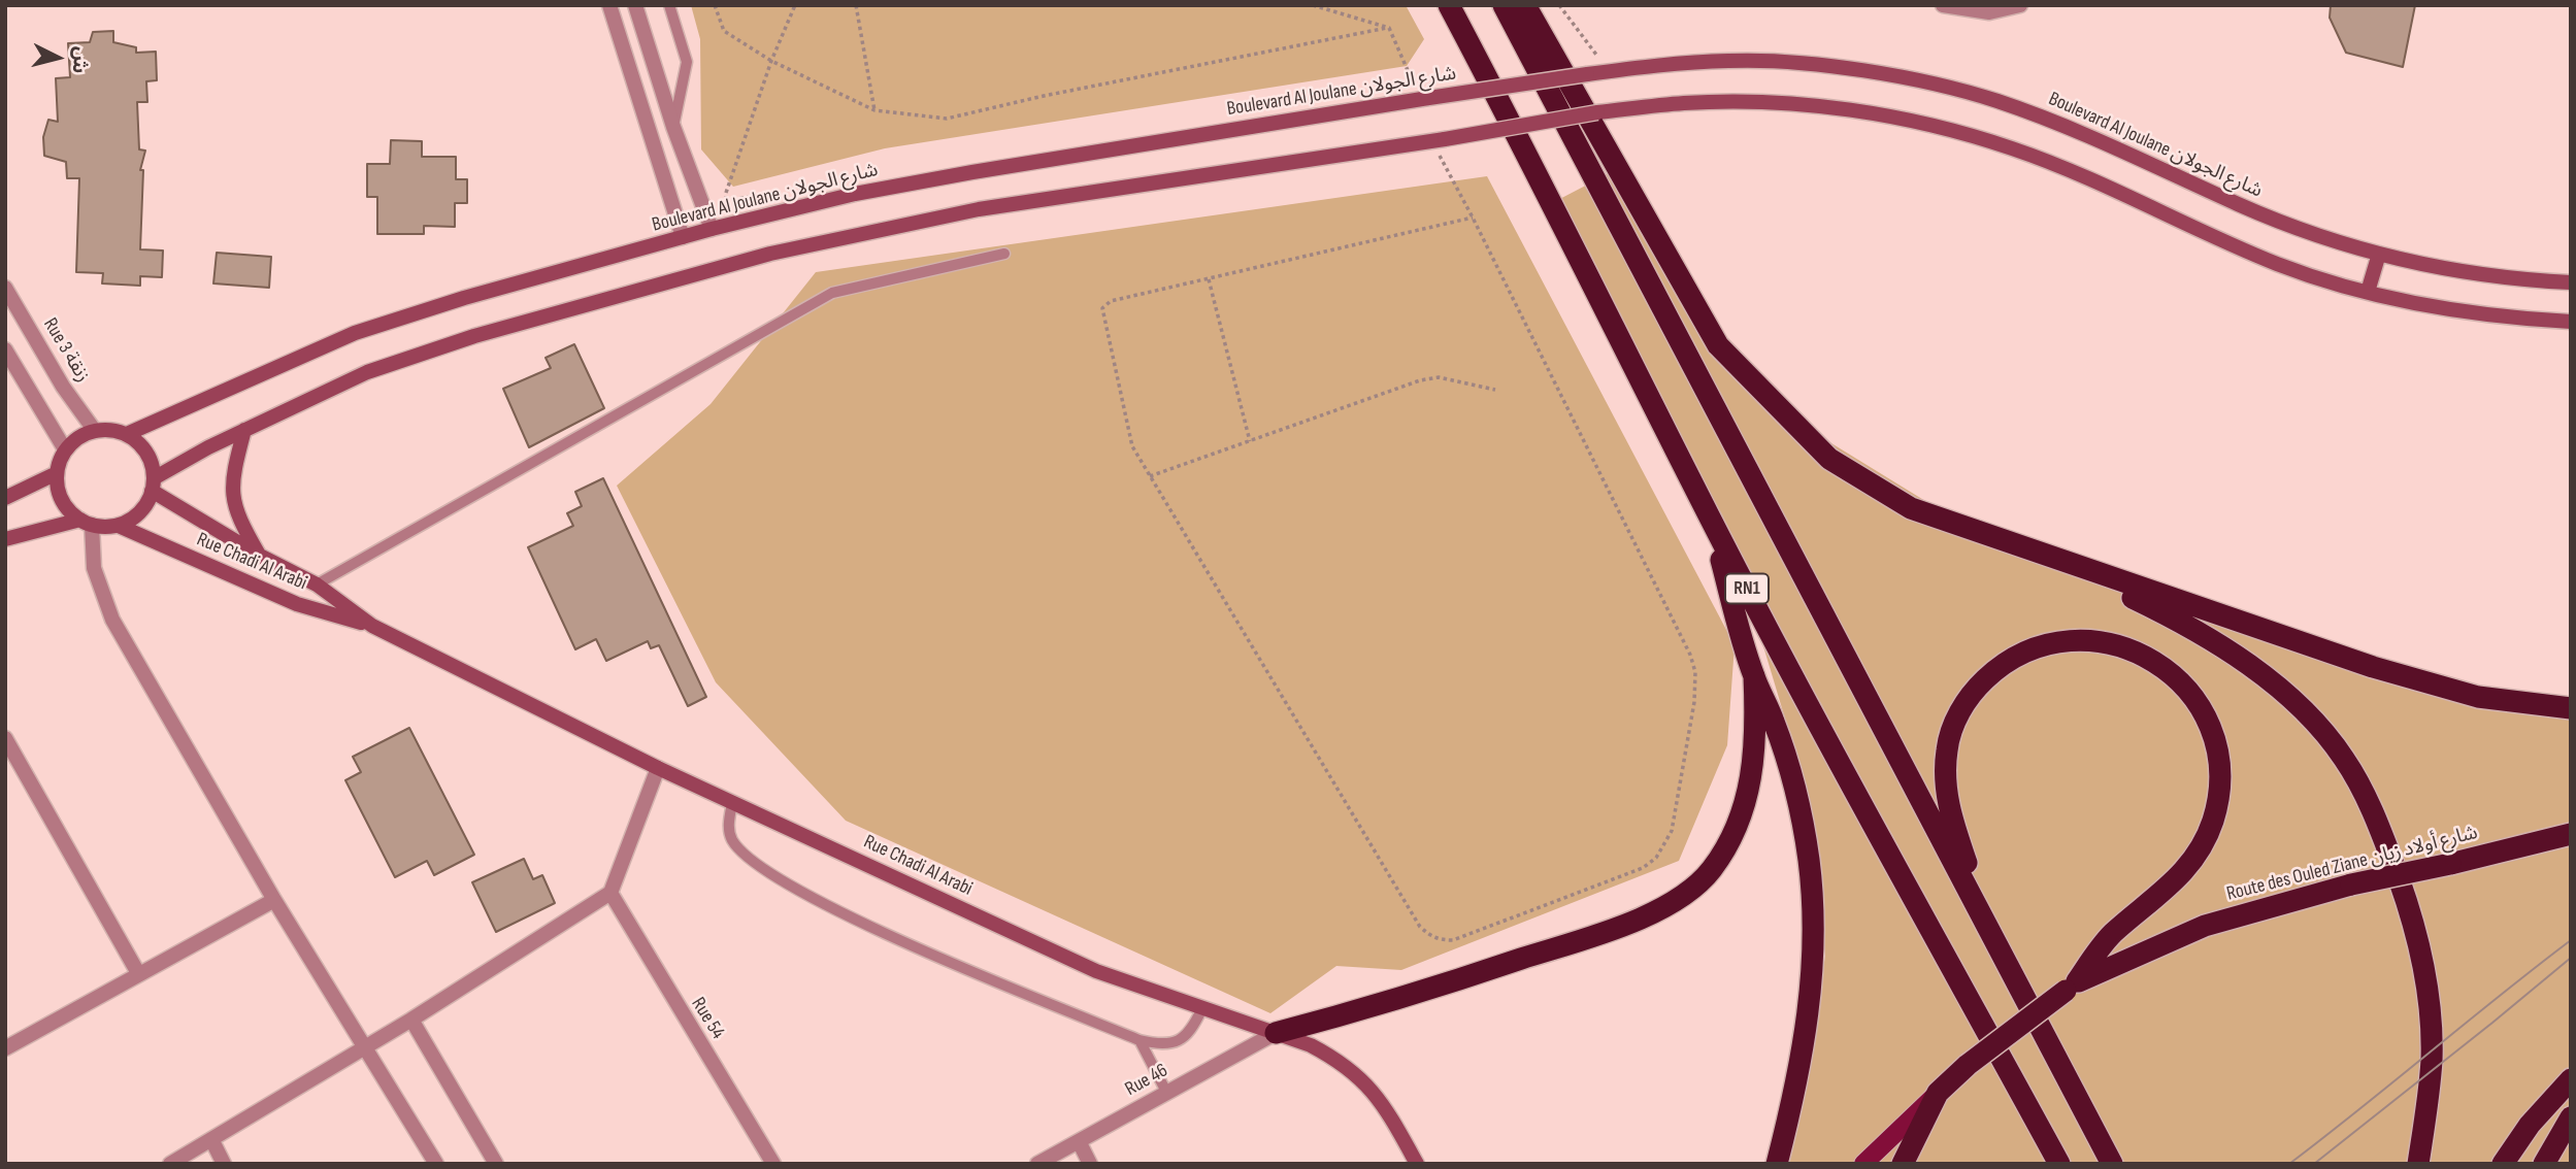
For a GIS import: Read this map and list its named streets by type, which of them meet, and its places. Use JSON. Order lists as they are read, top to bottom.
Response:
{
  "streets": {
    "highway": ["RN1", "Route des Ouled Ziane شارع أولاد زيان"],
    "main road": ["Boulevard Al Joulane شارع الجولان", "Rue Chadi Al Arabi"],
    "street": ["Rue 3 زنقة", "Rue 54", "Rue 46"]
  },
  "crossings": [
    ["Boulevard Al Joulane شارع الجولان", "Rue 3 زنقة"],
    ["Boulevard Al Joulane شارع الجولان", "Rue Chadi Al Arabi"],
    ["Rue 3 زنقة", "Rue Chadi Al Arabi"],
    ["Rue Chadi Al Arabi", "Rue 46"]
  ],
  "north": "right"
}
